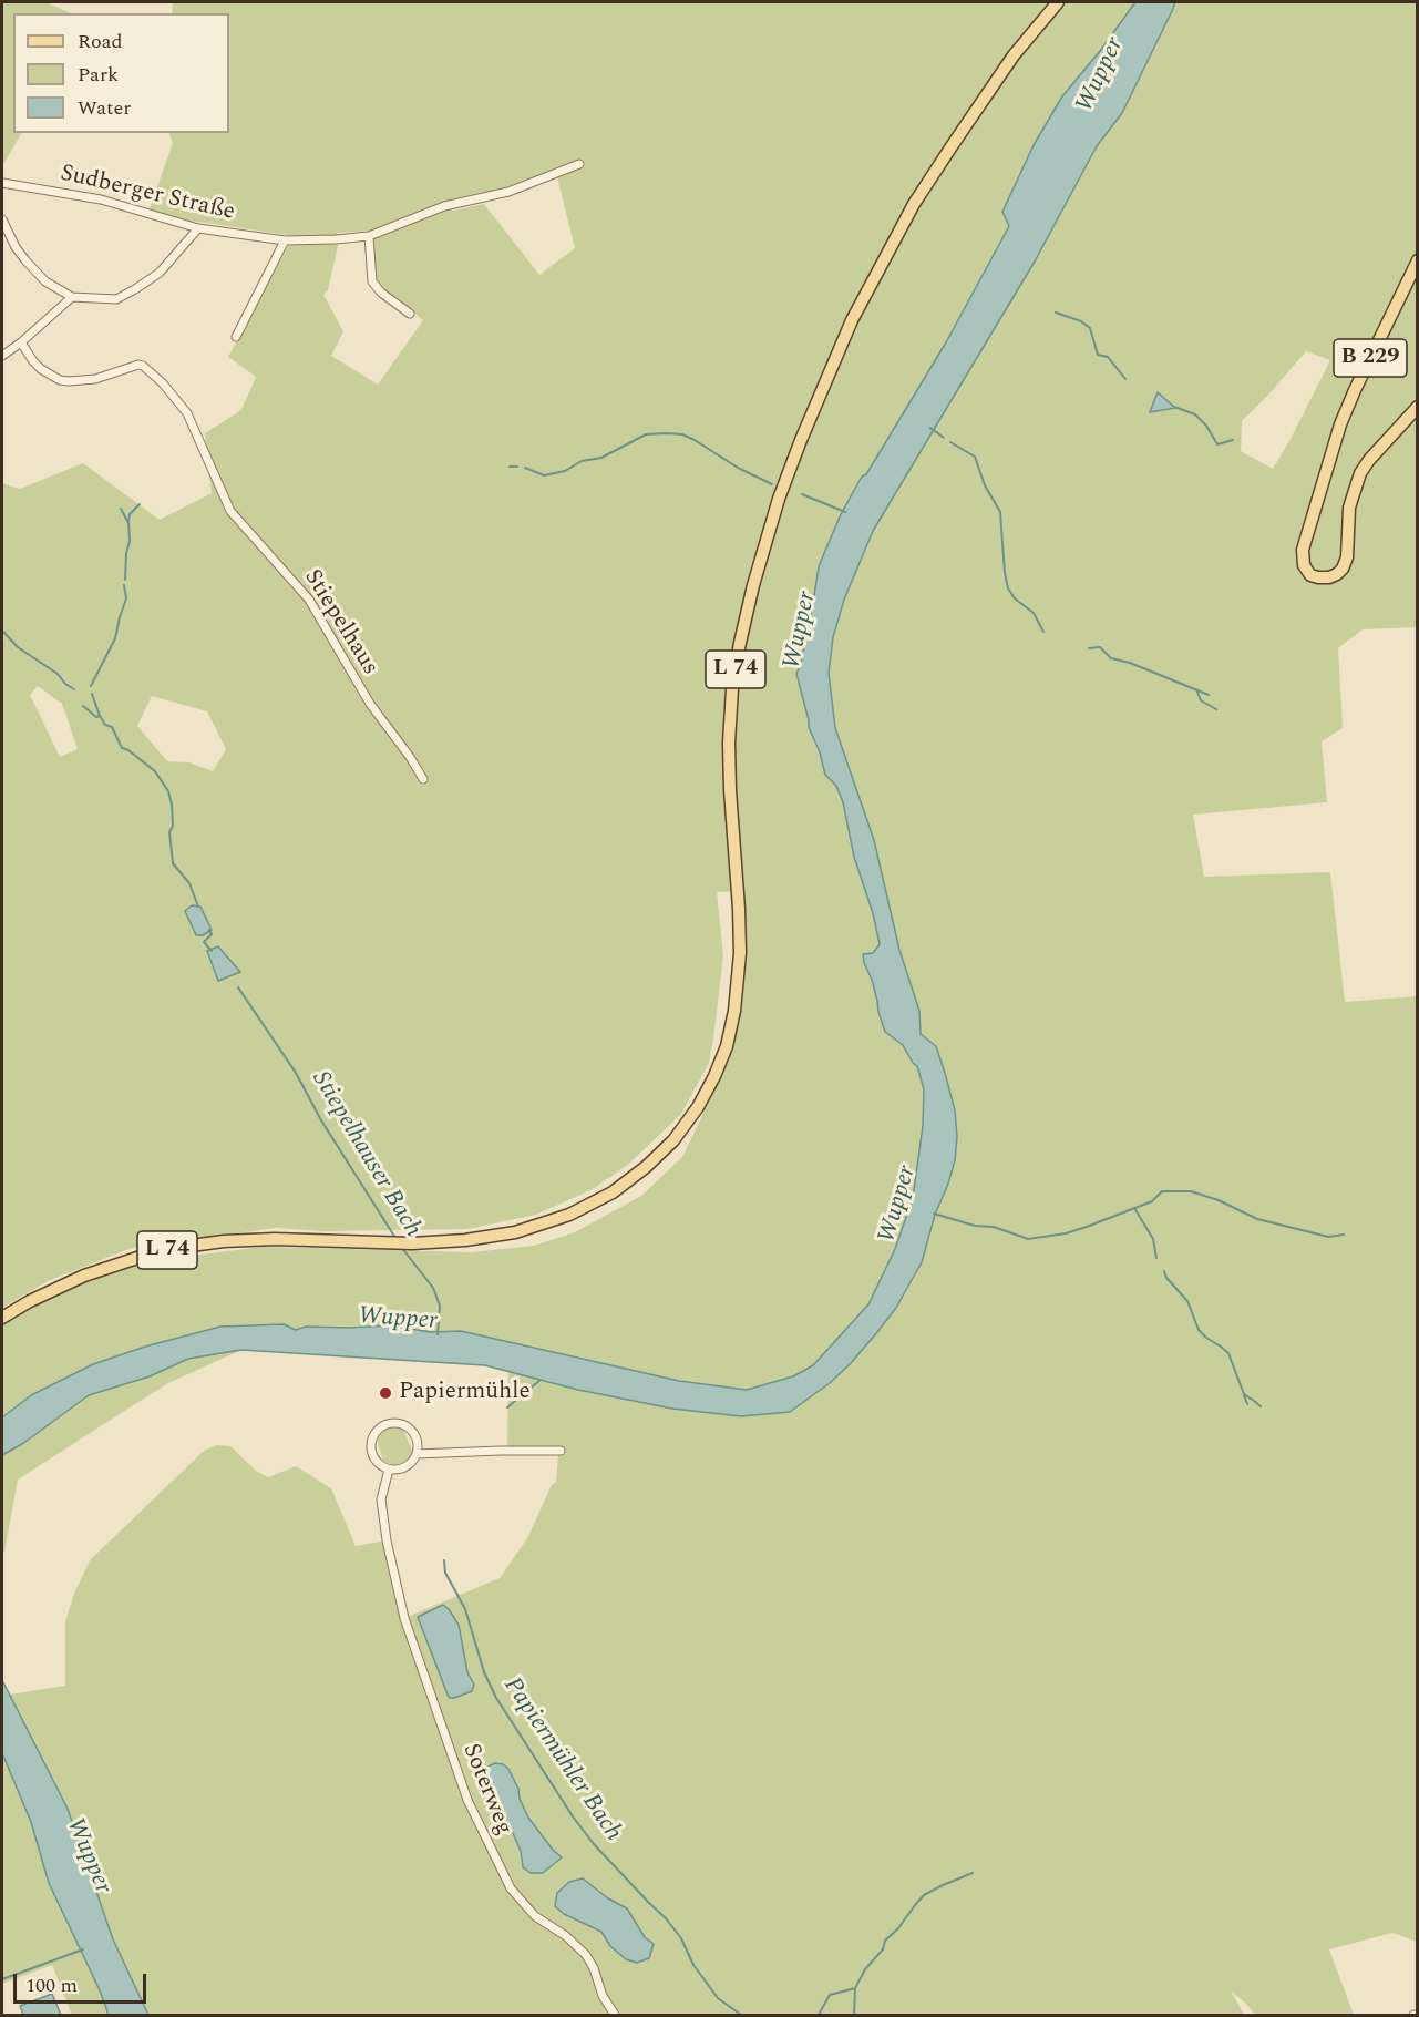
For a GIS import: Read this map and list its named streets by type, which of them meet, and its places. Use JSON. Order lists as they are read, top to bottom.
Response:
{
  "streets": {
    "main road": ["B 229", "L 74"],
    "street": ["Sudberger Straße", "Stiepelhaus", "Soterweg"]
  },
  "water": ["Wupper", "Stiepelhauser Bach", "Papiermühler Bach"],
  "places": ["Papiermühle"],
  "legend": ["Road", "Park", "Water"],
  "scale_bar": "100 m"
}
